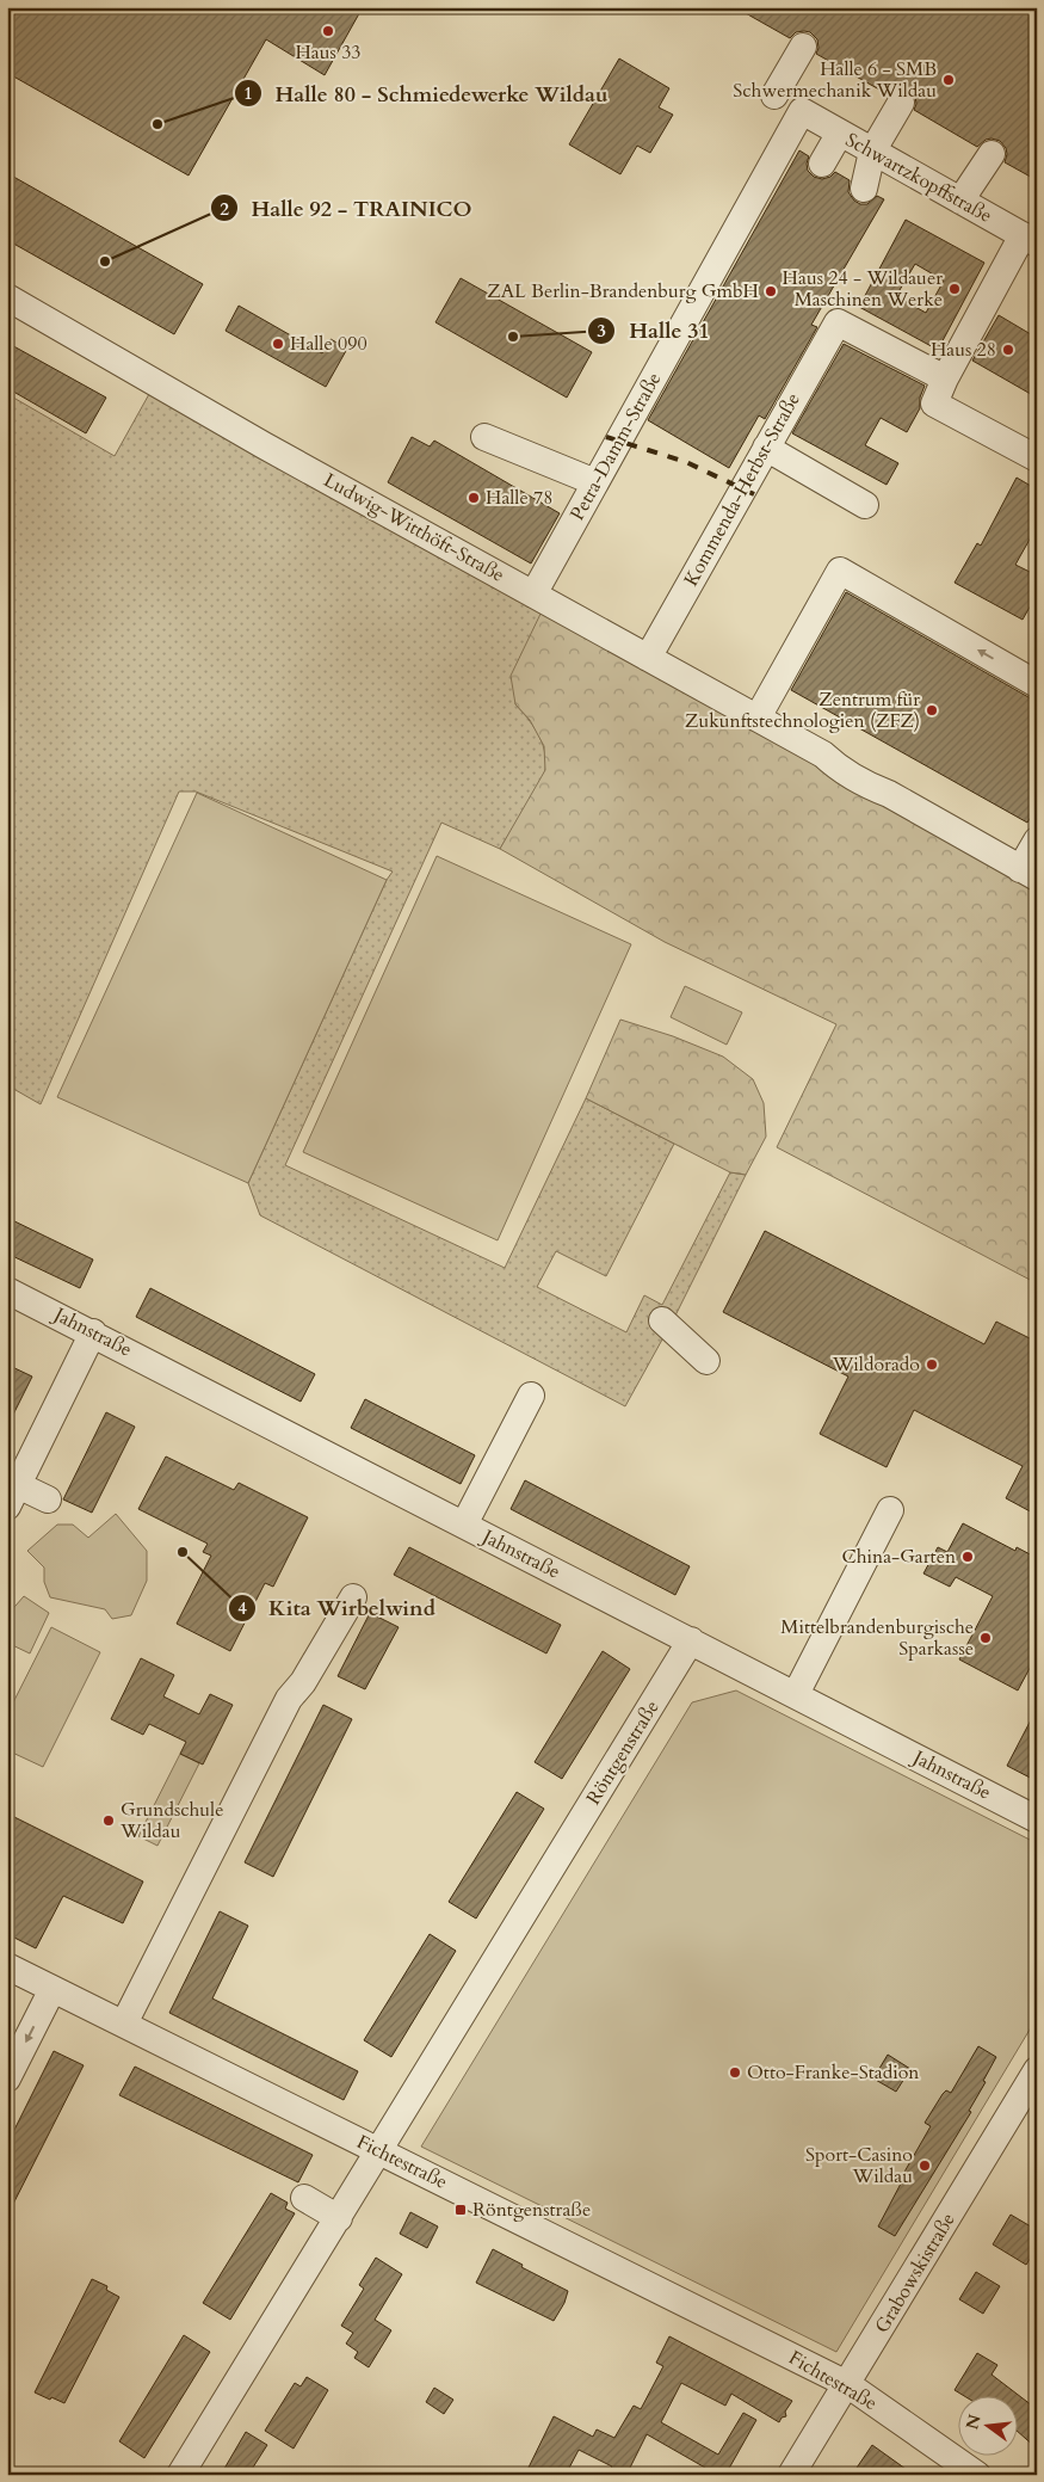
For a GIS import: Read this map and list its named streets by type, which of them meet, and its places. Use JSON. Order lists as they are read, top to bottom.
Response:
{
  "streets": {
    "street": [
      "Schwartzkopffstraße",
      "Petra-Damm-Straße",
      "Kommenda-Herbst-Straße",
      "Ludwig-Witthöft-Straße",
      "Jahnstraße",
      "Röntgenstraße",
      "Fichtestraße",
      "Grabowskistraße"
    ]
  },
  "crossings": [
    ["Schwartzkopffstraße", "Petra-Damm-Straße"],
    ["Petra-Damm-Straße", "Ludwig-Witthöft-Straße"],
    ["Kommenda-Herbst-Straße", "Ludwig-Witthöft-Straße"],
    ["Jahnstraße", "Röntgenstraße"],
    ["Röntgenstraße", "Fichtestraße"],
    ["Fichtestraße", "Grabowskistraße"]
  ],
  "places": {
    "other": [
      "Haus 33",
      "Halle 6 - SMB Schwermechanik Wildau",
      "Halle 80 - Schmiedewerke Wildau",
      "Halle 92 - TRAINICO",
      "Haus 24 - Wildauer Maschinen Werke",
      "ZAL Berlin-Brandenburg GmbH",
      "Halle 31",
      "Halle 090",
      "Haus 28",
      "Halle 78",
      "Zentrum für Zukunftstechnologien (ZFZ)",
      "Wildorado",
      "Kita Wirbelwind",
      "China-Garten",
      "Mittelbrandenburgische Sparkasse",
      "Grundschule Wildau",
      "Otto-Franke-Stadion",
      "Sport-Casino Wildau"
    ],
    "transit": ["Röntgenstraße"]
  },
  "north": "left"
}
